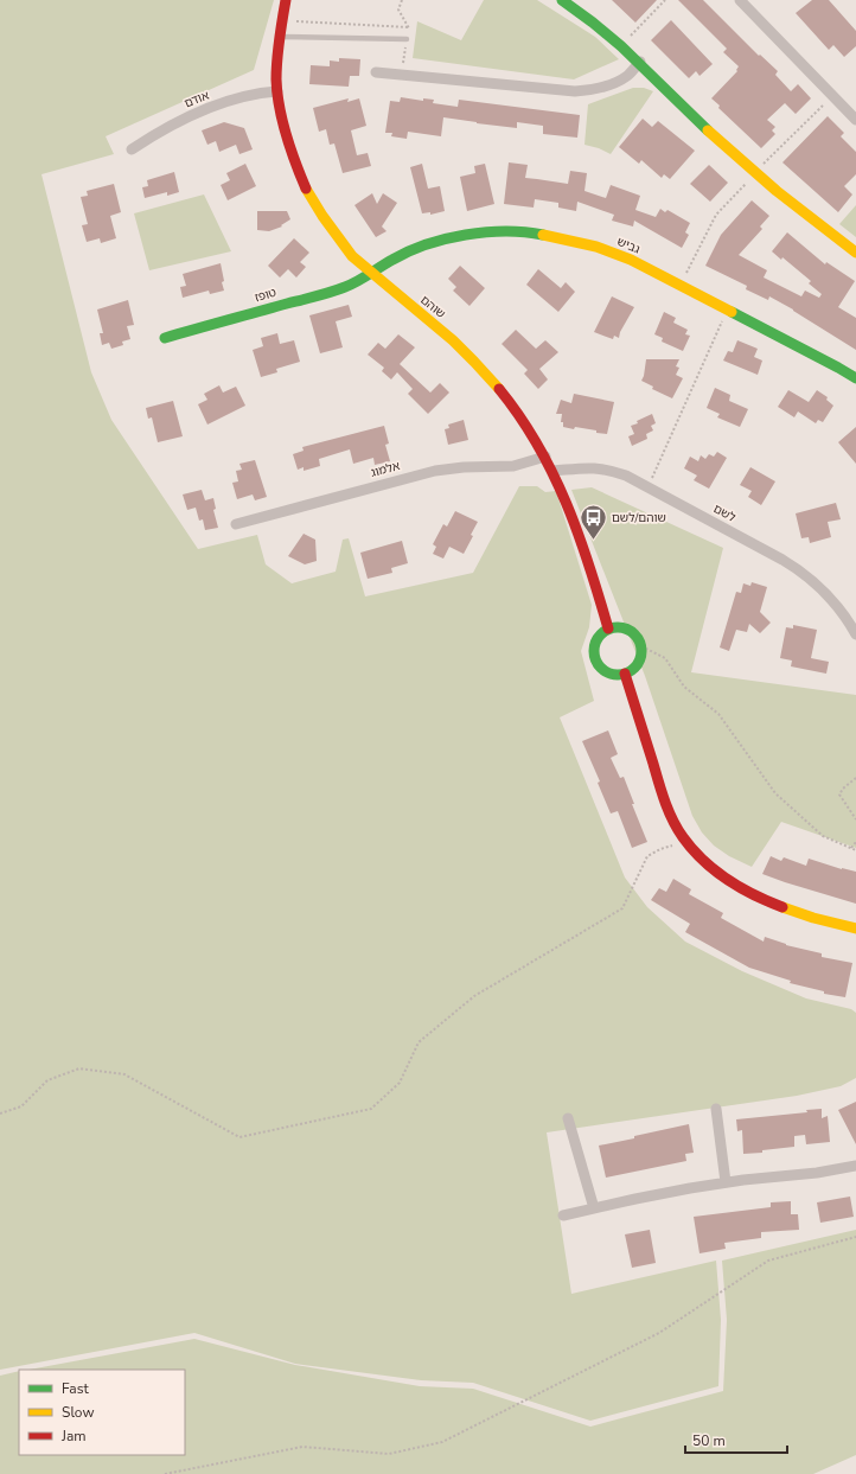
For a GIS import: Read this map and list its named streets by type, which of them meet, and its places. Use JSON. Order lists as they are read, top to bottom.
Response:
{
  "streets": {
    "street": [
      "אודם",
      "גביש",
      "טופז",
      "שוהם",
      "אלמוג",
      "לשם"
    ]
  },
  "crossings": [
    ["אודם", "שוהם"],
    ["גביש", "טופז"],
    ["גביש", "שוהם"],
    ["טופז", "שוהם"],
    ["שוהם", "אלמוג"],
    ["שוהם", "לשם"]
  ],
  "places": {
    "bus stop": ["שוהם/לשם"]
  },
  "legend": ["Fast", "Slow", "Jam"],
  "scale_bar": "50 m"
}
